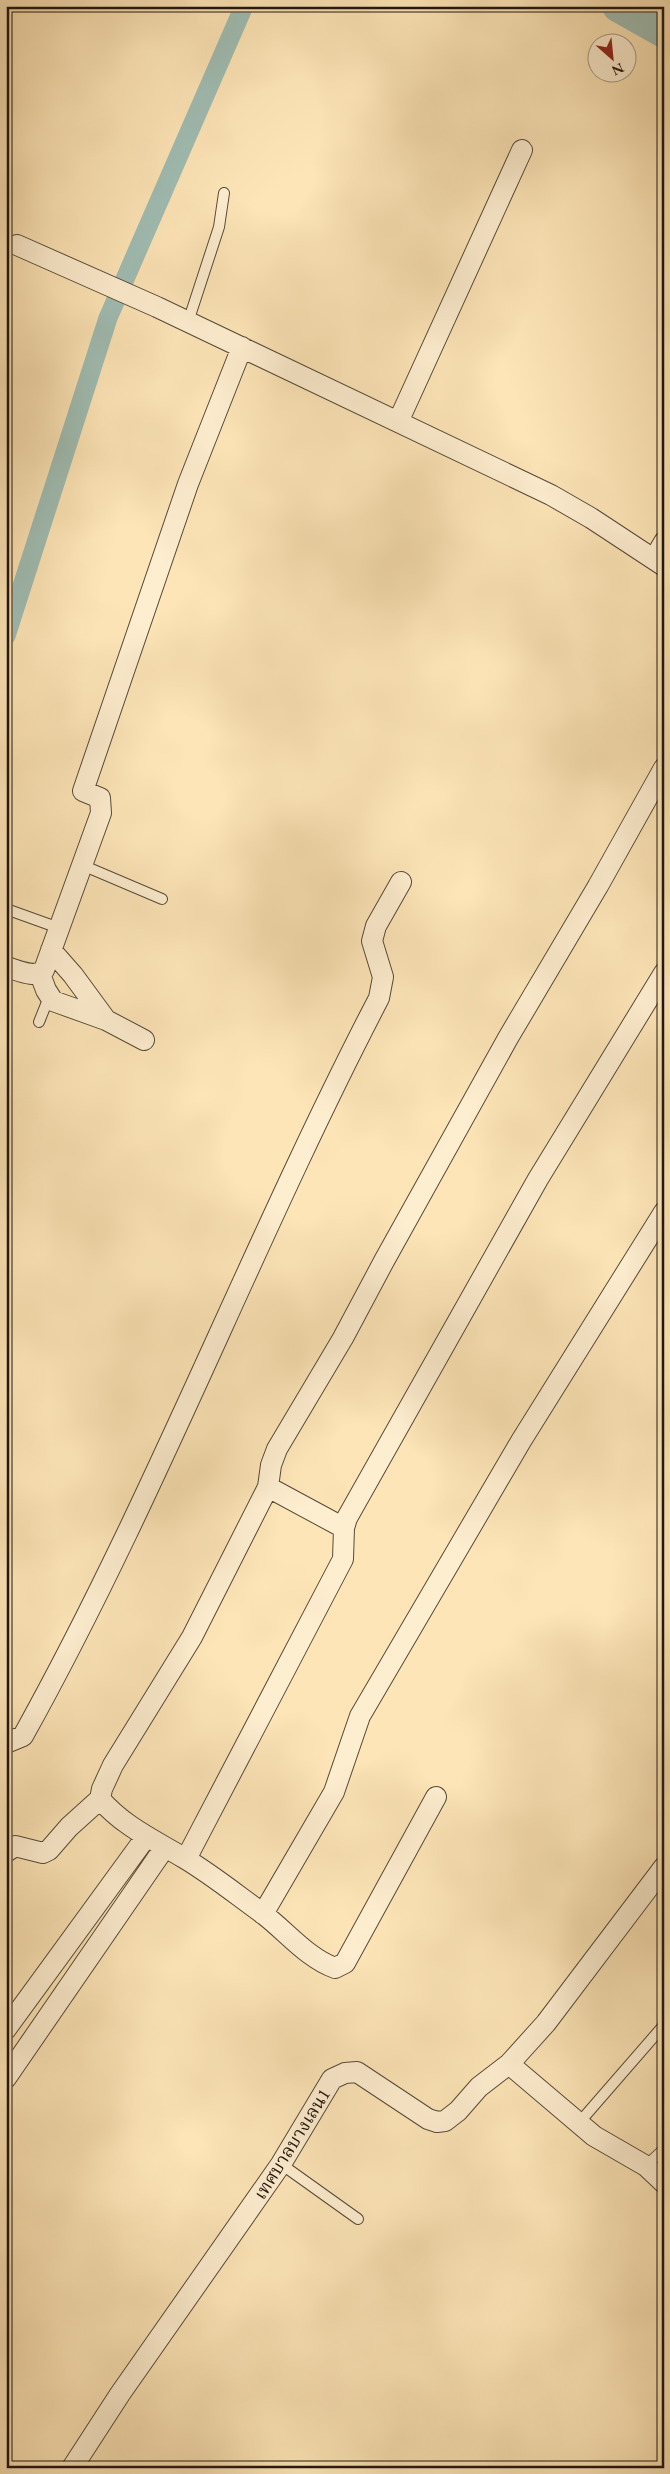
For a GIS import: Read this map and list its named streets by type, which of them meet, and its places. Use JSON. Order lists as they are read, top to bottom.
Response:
{
  "streets": {
    "street": ["เทศบาลบางเลน1"]
  },
  "north": "bottom right"
}
